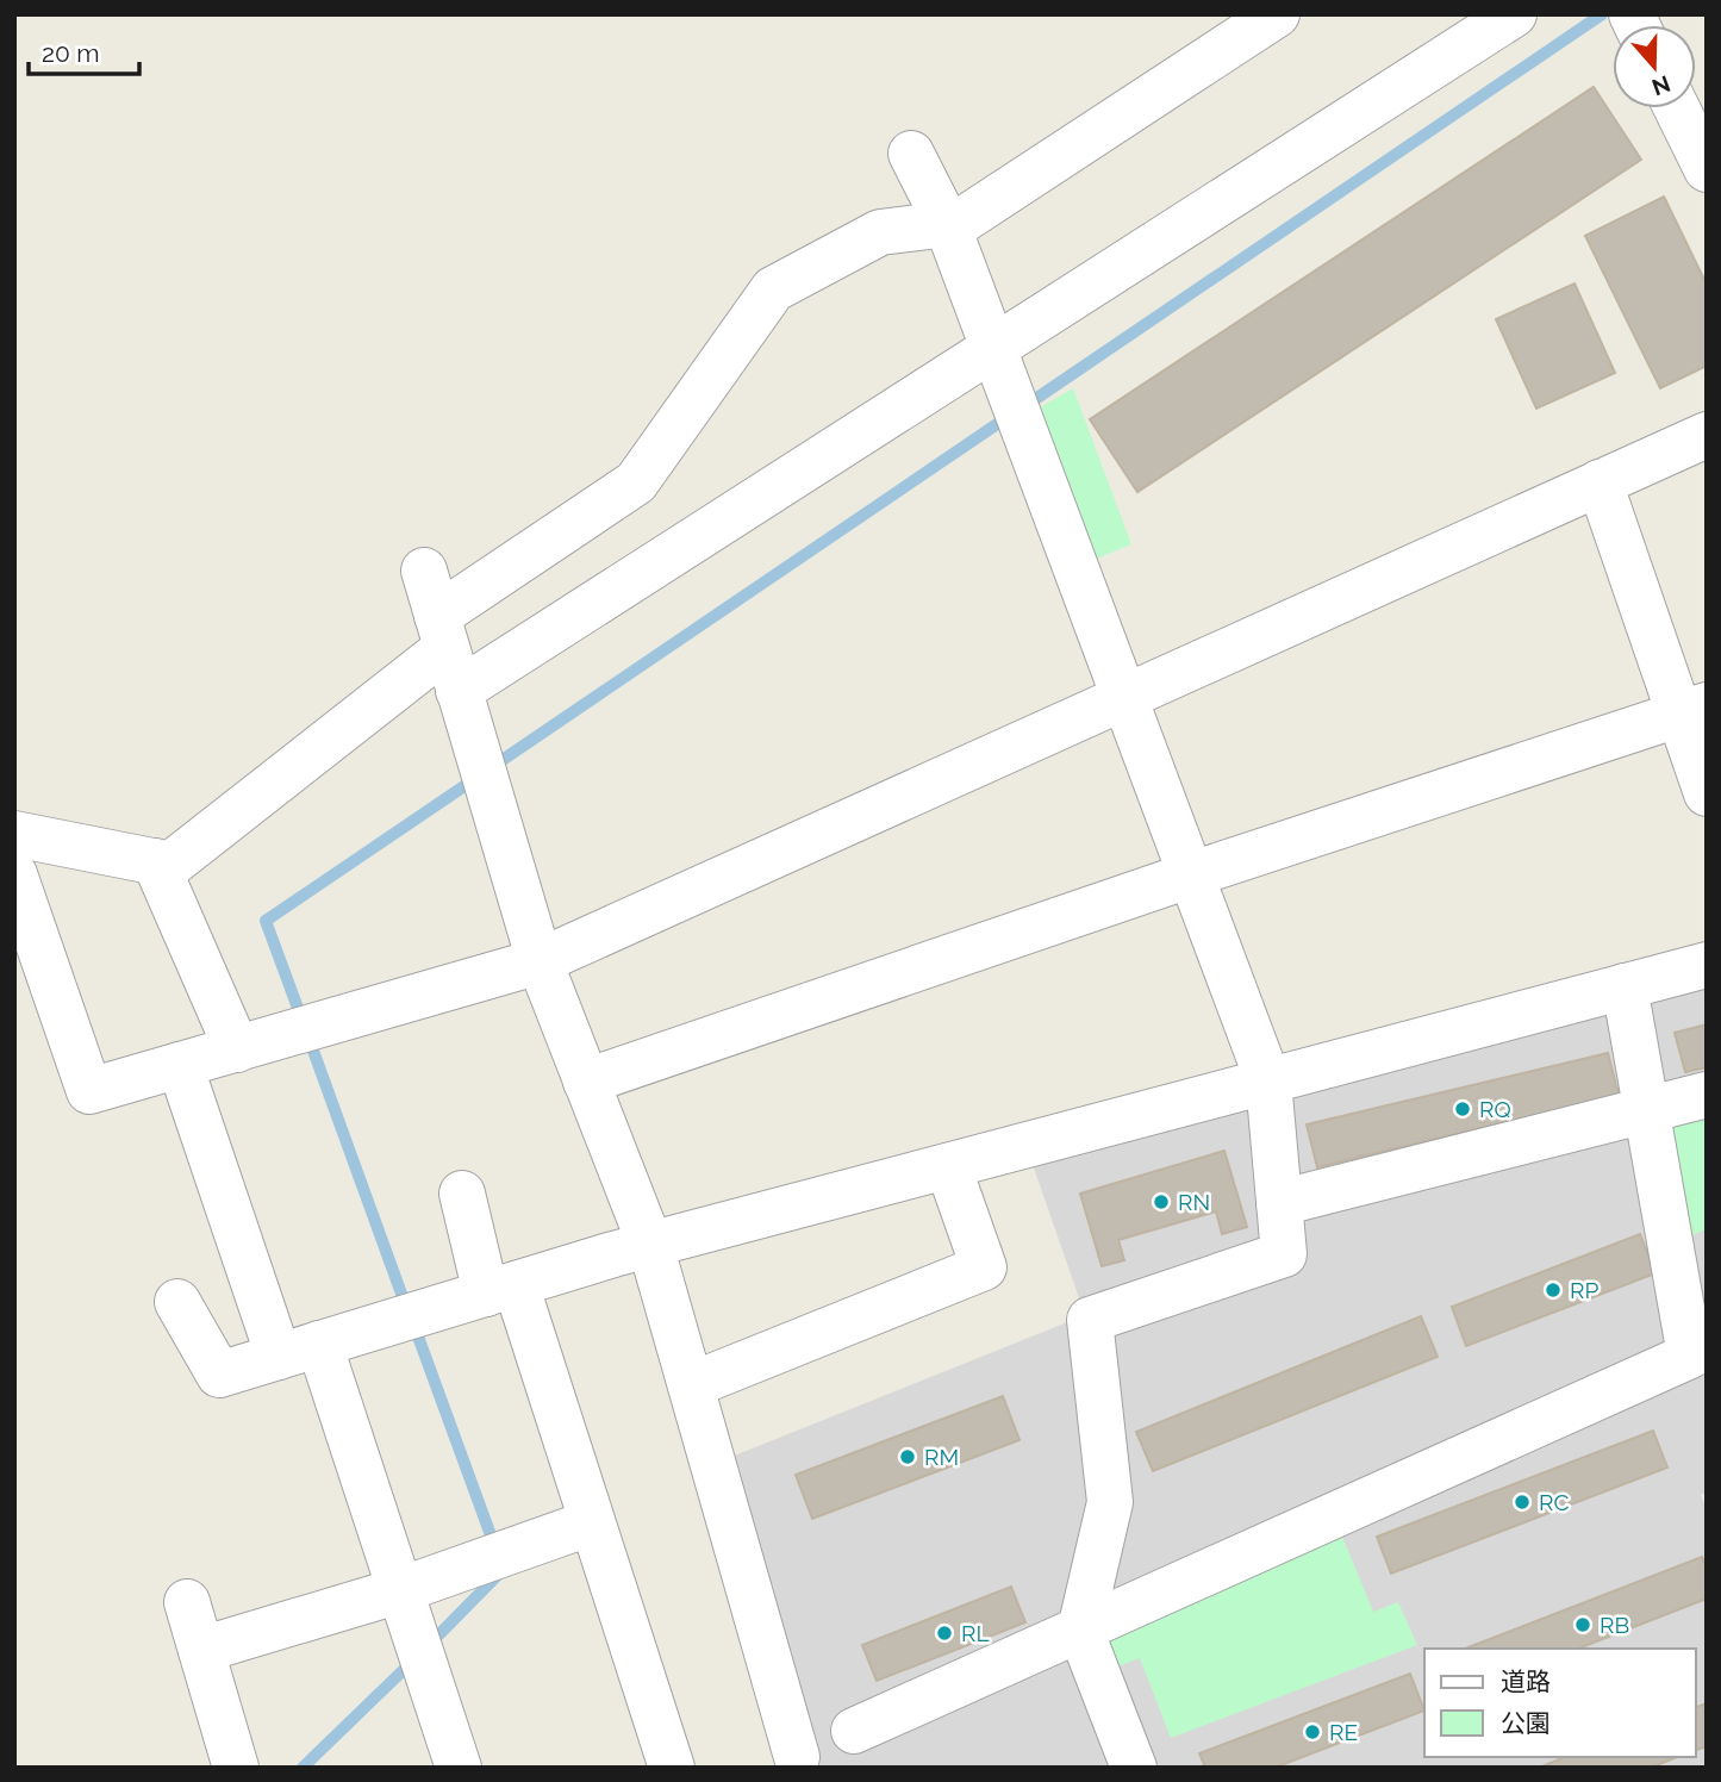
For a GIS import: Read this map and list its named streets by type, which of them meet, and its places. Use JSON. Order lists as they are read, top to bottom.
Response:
{
  "places": [
    "RQ",
    "RN",
    "RP",
    "RM",
    "RC",
    "RB",
    "RL",
    "RE"
  ],
  "legend": ["道路", "公園"],
  "scale_bar": "20 m",
  "north": "bottom"
}
